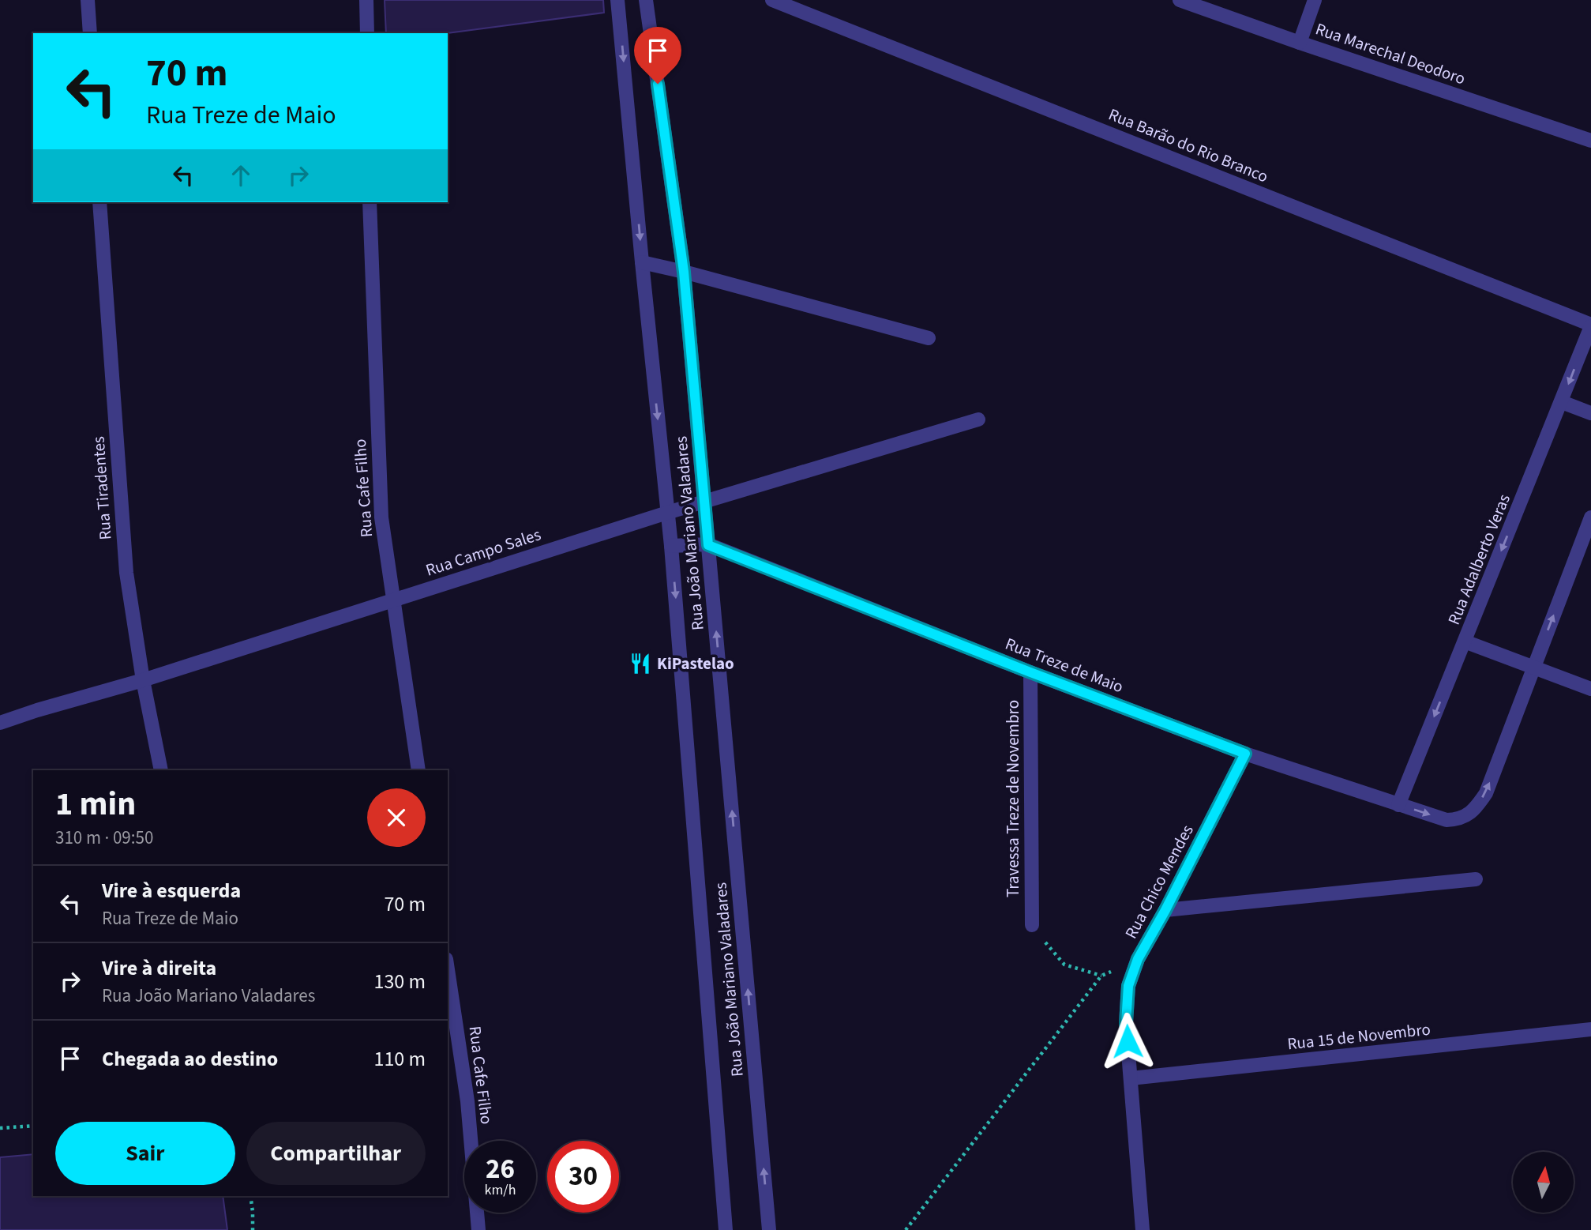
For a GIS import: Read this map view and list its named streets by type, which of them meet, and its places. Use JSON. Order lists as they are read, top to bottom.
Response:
{
  "streets": {
    "street": [
      "Rua Marechal Deodoro",
      "Rua Barão do Rio Branco",
      "Rua Tiradentes",
      "Rua Cafe Filho",
      "Rua João Mariano Valadares",
      "Rua Campo Sales",
      "Rua Adalberto Veras",
      "Rua Treze de Maio",
      "Travessa Treze de Novembro",
      "Rua Chico Mendes",
      "Rua 15 de Novembro"
    ]
  },
  "crossings": [
    ["Rua Barão do Rio Branco", "Rua Adalberto Veras"],
    ["Rua Tiradentes", "Rua Campo Sales"],
    ["Rua Cafe Filho", "Rua Campo Sales"],
    ["Rua João Mariano Valadares", "Rua Campo Sales"],
    ["Rua João Mariano Valadares", "Rua Treze de Maio"],
    ["Rua Adalberto Veras", "Rua Treze de Maio"],
    ["Rua Treze de Maio", "Travessa Treze de Novembro"],
    ["Rua Treze de Maio", "Rua Chico Mendes"],
    ["Rua Chico Mendes", "Rua 15 de Novembro"]
  ],
  "places": {
    "restaurant": ["KiPastelao"]
  },
  "north": "top",
  "page": {
    "turn": ["70 m", "Rua Treze de Maio"],
    "heading": ["1 min", "310 m · 09:50"],
    "list": [
      {
        "name": "Vire à esquerda",
        "note": "Rua Treze de Maio",
        "value": "70 m"
      },
      {
        "name": "Vire à direita",
        "note": "Rua João Mariano Valadares",
        "value": "130 m"
      },
      {
        "name": "Chegada ao destino",
        "value": "110 m"
      }
    ],
    "buttons": ["Sair", "Compartilhar"],
    "speed": "26 km/h",
    "limit": "30"
  }
}
